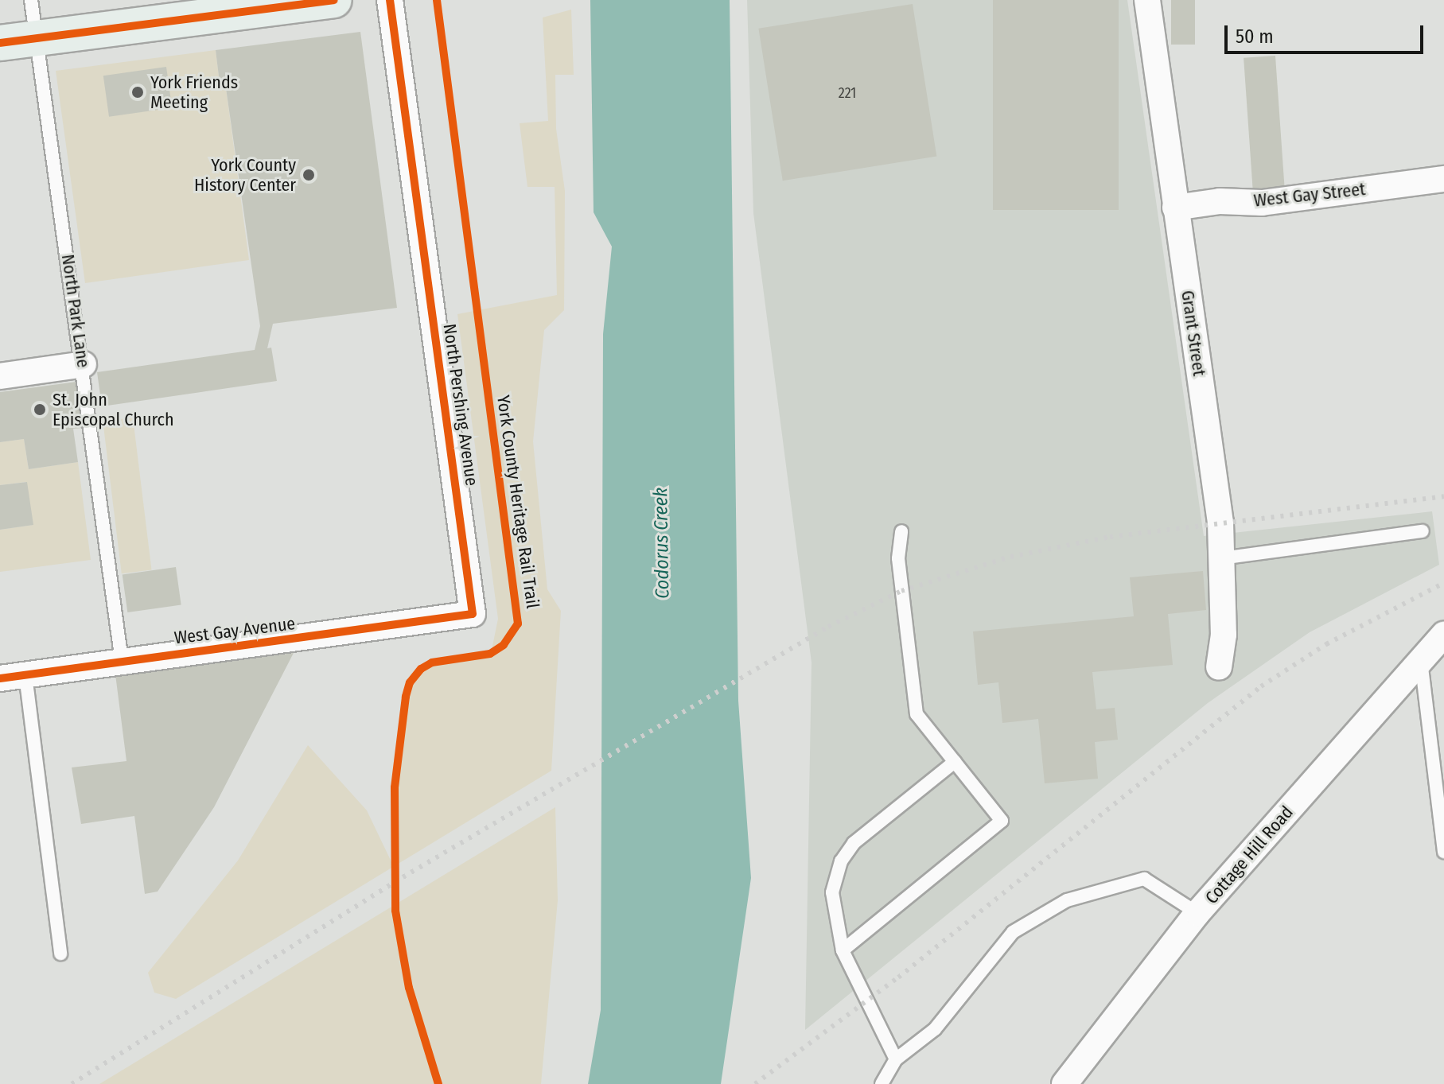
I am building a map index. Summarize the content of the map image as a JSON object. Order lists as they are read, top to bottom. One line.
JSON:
{"streets":{"street":["West Gay Street","Grant Street","North Pershing Avenue","West Gay Avenue","Cottage Hill Road"],"lane":["North Park Lane"],"cycle path":["York County Heritage Rail Trail"]},"crossings":[["West Gay Street","Grant Street"],["North Park Lane","West Gay Avenue"],["North Pershing Avenue","West Gay Avenue"]],"water":["Codorus Creek"],"places":["York Friends Meeting","York County History Center","St. John Episcopal Church"],"house_numbers":["221"],"scale_bar":"50 m"}
